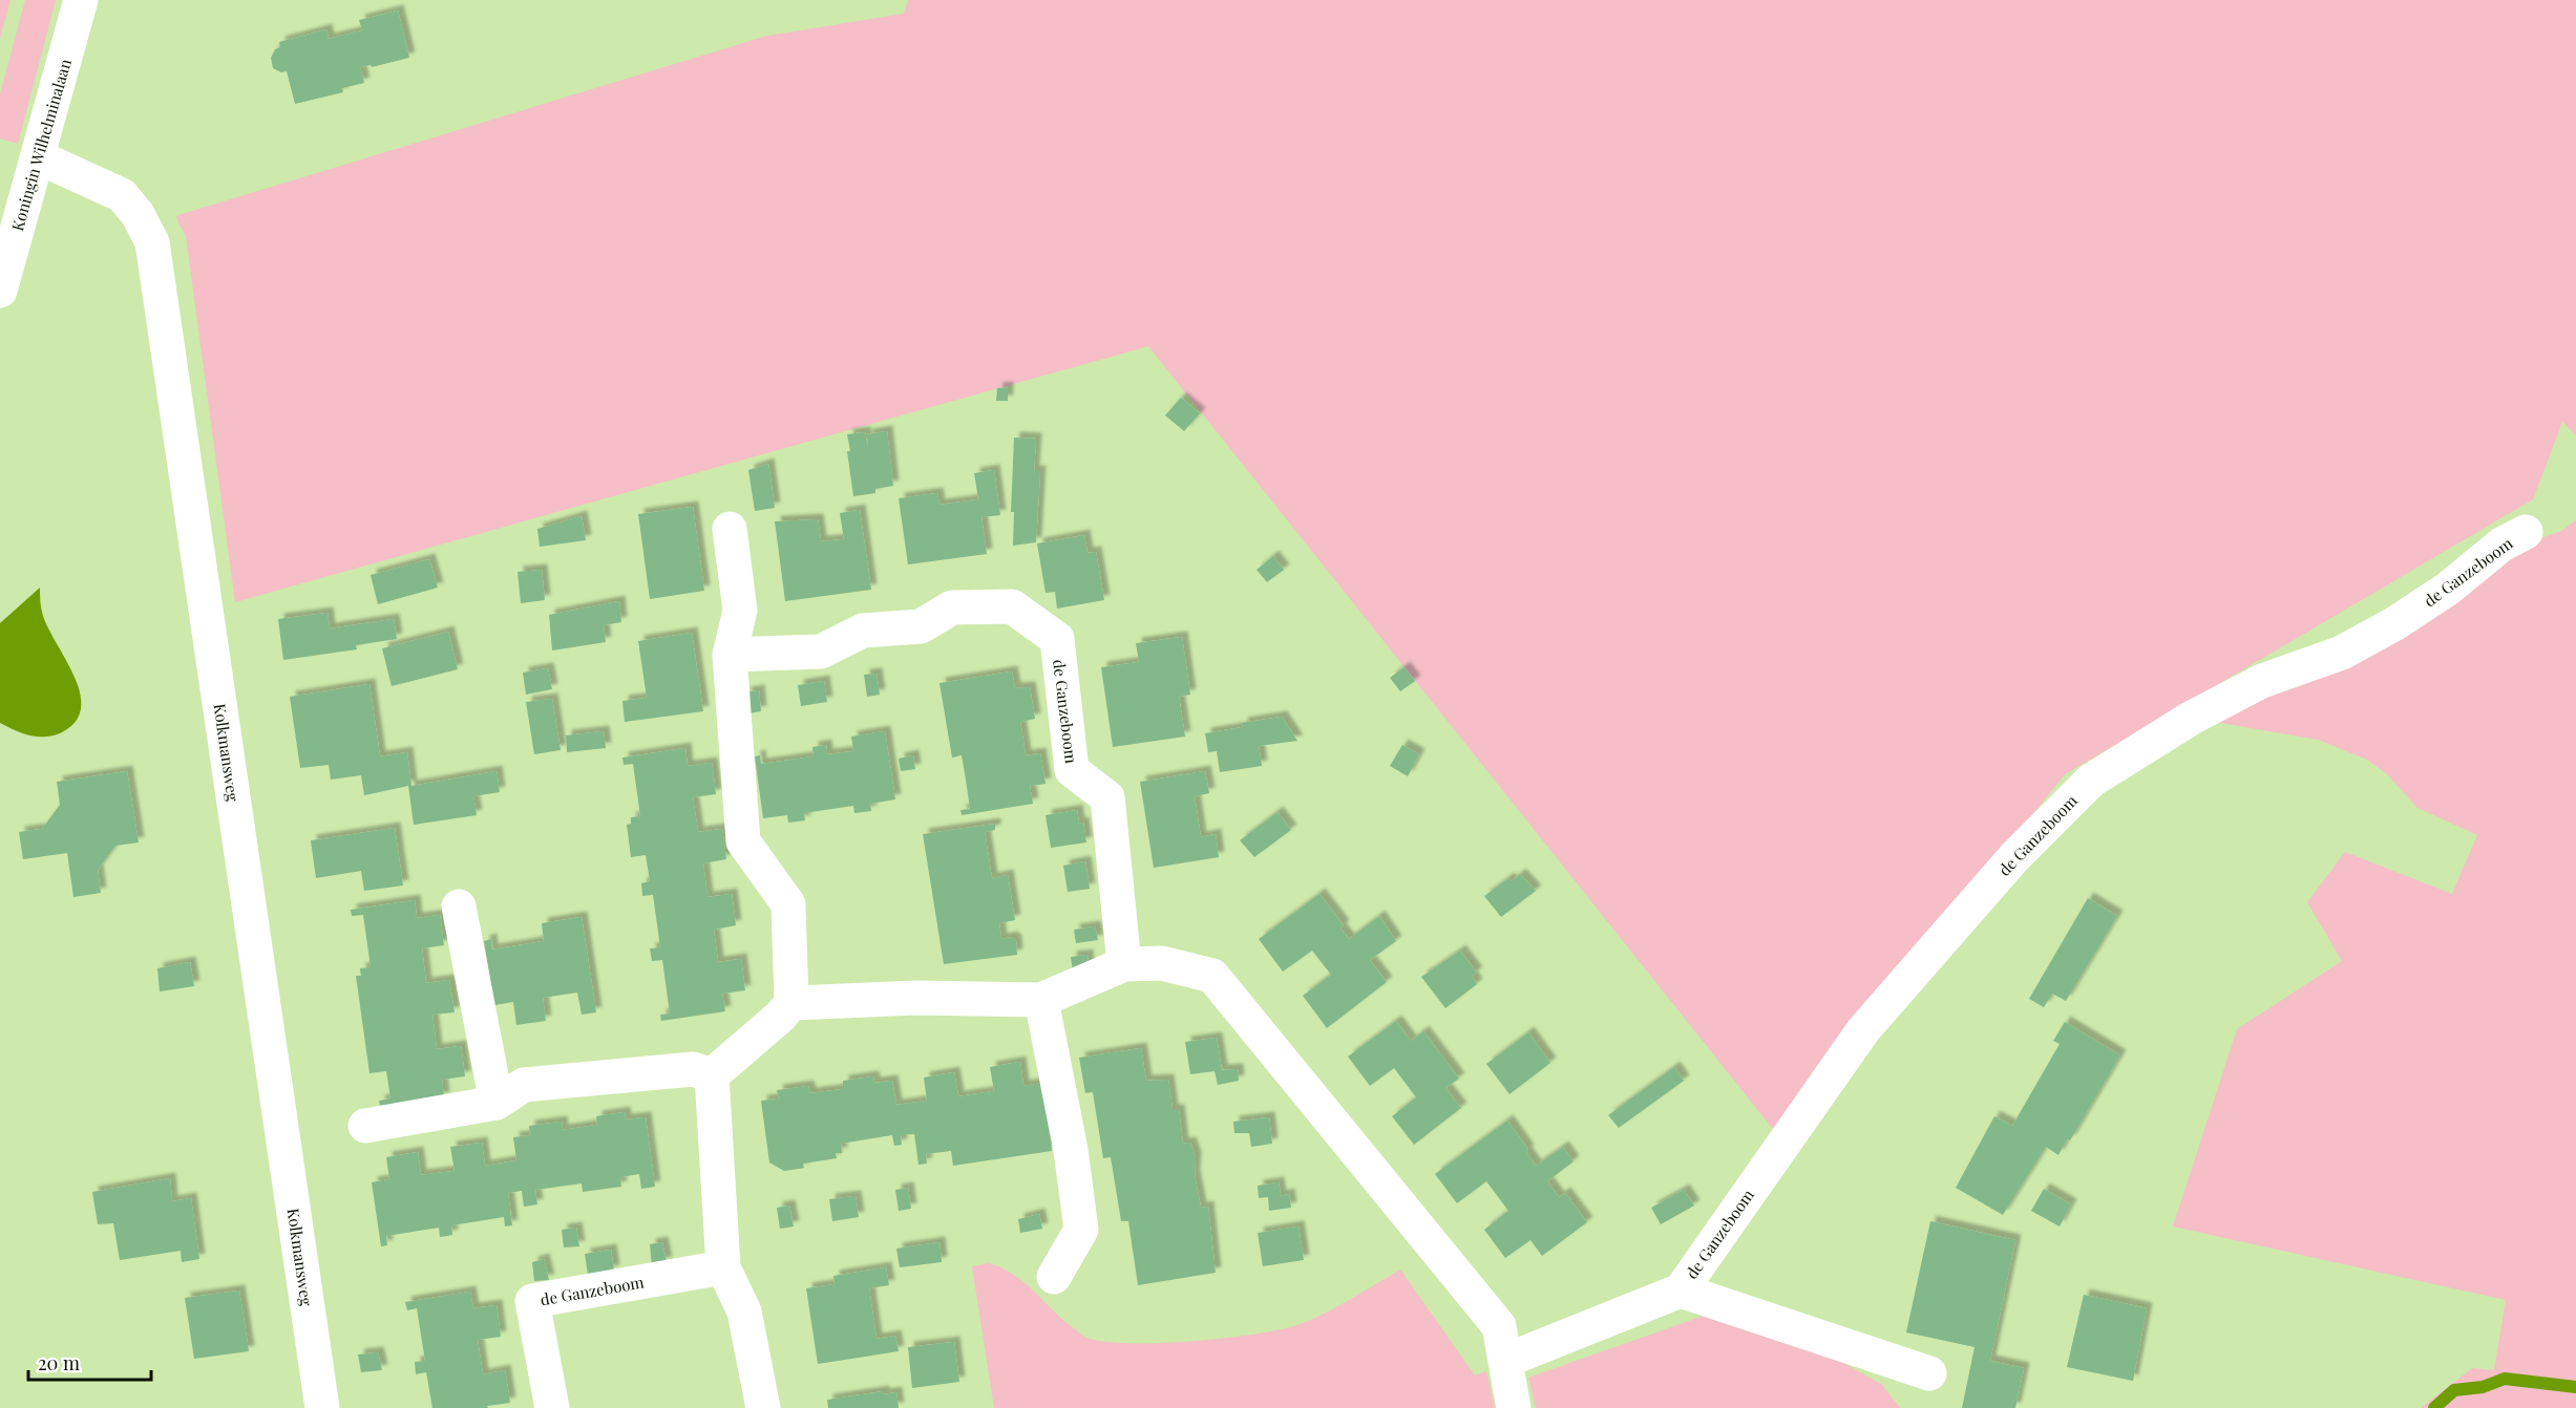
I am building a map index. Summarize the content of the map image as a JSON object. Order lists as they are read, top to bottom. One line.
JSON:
{"streets":{"street":["Koningin Wilhelminalaan","de Ganzeboom","Kolkmansweg"]},"crossings":[["Koningin Wilhelminalaan","Kolkmansweg"]],"scale_bar":"20 m"}
